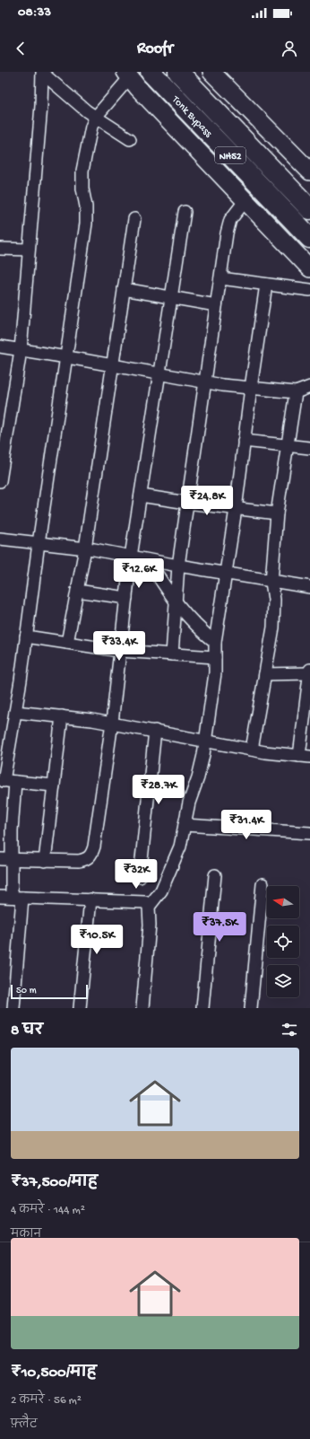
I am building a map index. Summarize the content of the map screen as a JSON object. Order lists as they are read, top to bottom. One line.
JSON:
{"streets":{"highway":["Tonk Bypass","NH52"]},"scale_bar":"50 m","north":"left","page":{"status":"08:33","header":"Roofr","price":["₹24.8K","₹12.6K","₹33.4K","₹28.7K","₹31.4K","₹32K","₹37.5K","₹10.5K"],"scale":"50 m","heading":"8 घर","list":[{"name":"₹37,500/माह","note":"4 कमरे · 144 m² · मकान"},{"name":"₹10,500/माह","note":"2 कमरे · 56 m² · फ़्लैट"}]}}
